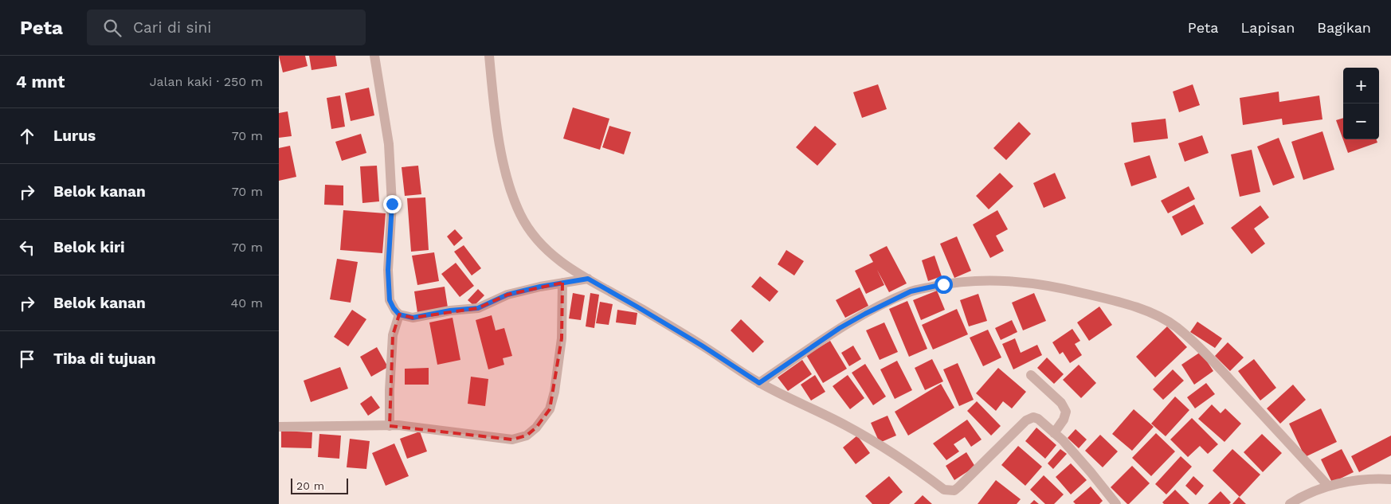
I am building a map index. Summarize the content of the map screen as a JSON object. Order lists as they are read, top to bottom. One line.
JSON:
{"scale_bar":"20 m","page":{"header":"Peta","search":"Cari di sini","nav":["Peta","Lapisan","Bagikan"],"heading":["4 mnt","Jalan kaki · 250 m"],"map_buttons":["+","−"],"list":[["Lurus","70 m"],["Belok kanan","70 m"],["Belok kiri","70 m"],["Belok kanan","40 m"],"Tiba di tujuan"],"scale":"20 m"}}
